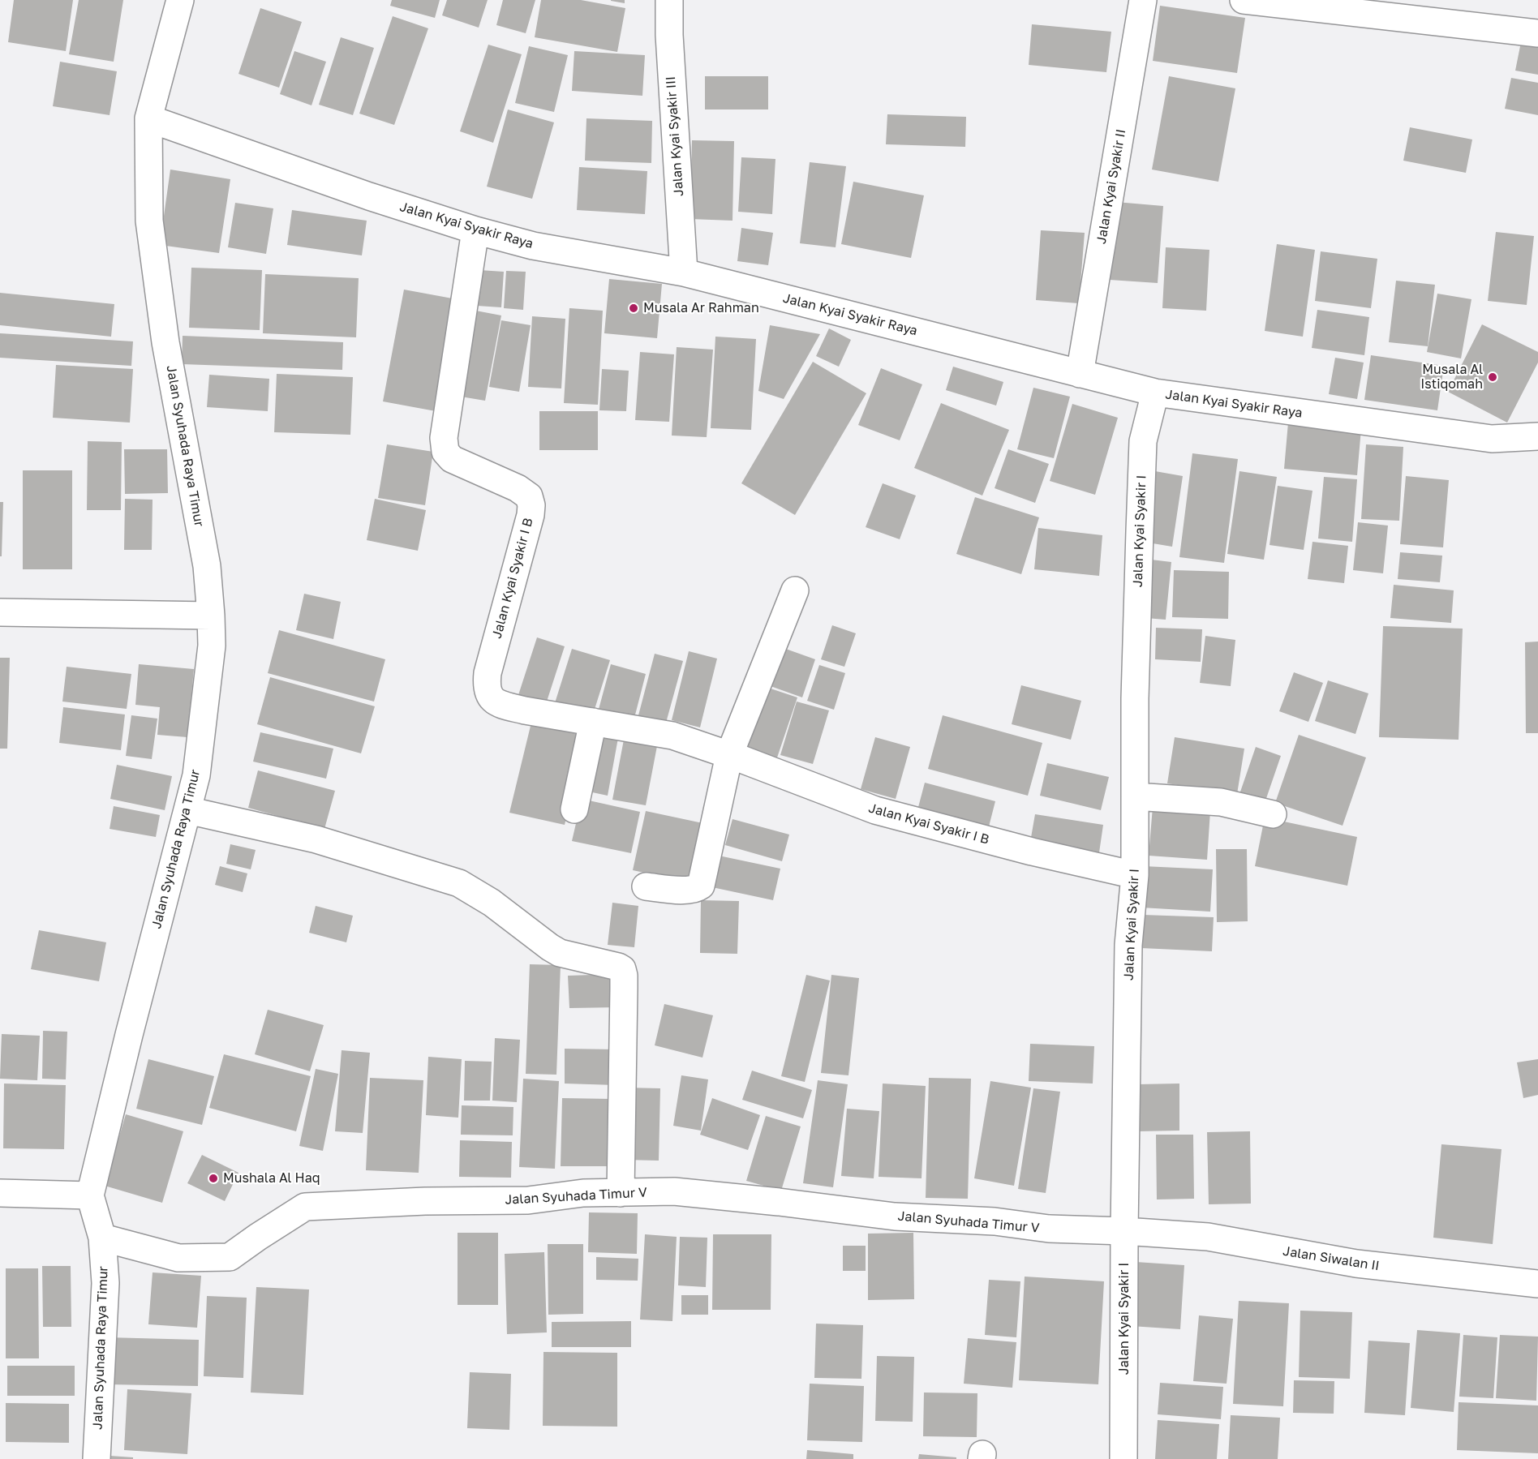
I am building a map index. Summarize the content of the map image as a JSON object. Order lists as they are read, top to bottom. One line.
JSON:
{"streets":{"street":["Jalan Kyai Syakir III","Jalan Kyai Syakir II","Jalan Kyai Syakir Raya","Jalan Syuhada Raya Timur","Jalan Kyai Syakir I","Jalan Kyai Syakir I B","Jalan Syuhada Timur V","Jalan Siwalan II"]},"crossings":[["Jalan Kyai Syakir III","Jalan Kyai Syakir Raya"],["Jalan Kyai Syakir II","Jalan Kyai Syakir Raya"],["Jalan Kyai Syakir Raya","Jalan Syuhada Raya Timur"],["Jalan Kyai Syakir Raya","Jalan Kyai Syakir I"],["Jalan Kyai Syakir Raya","Jalan Kyai Syakir I B"],["Jalan Syuhada Raya Timur","Jalan Syuhada Timur V"],["Jalan Kyai Syakir I","Jalan Kyai Syakir I B"],["Jalan Kyai Syakir I","Jalan Syuhada Timur V"],["Jalan Kyai Syakir I","Jalan Siwalan II"],["Jalan Syuhada Timur V","Jalan Siwalan II"]],"places":["Musala Ar Rahman","Musala Al Istiqomah","Mushala Al Haq"]}
